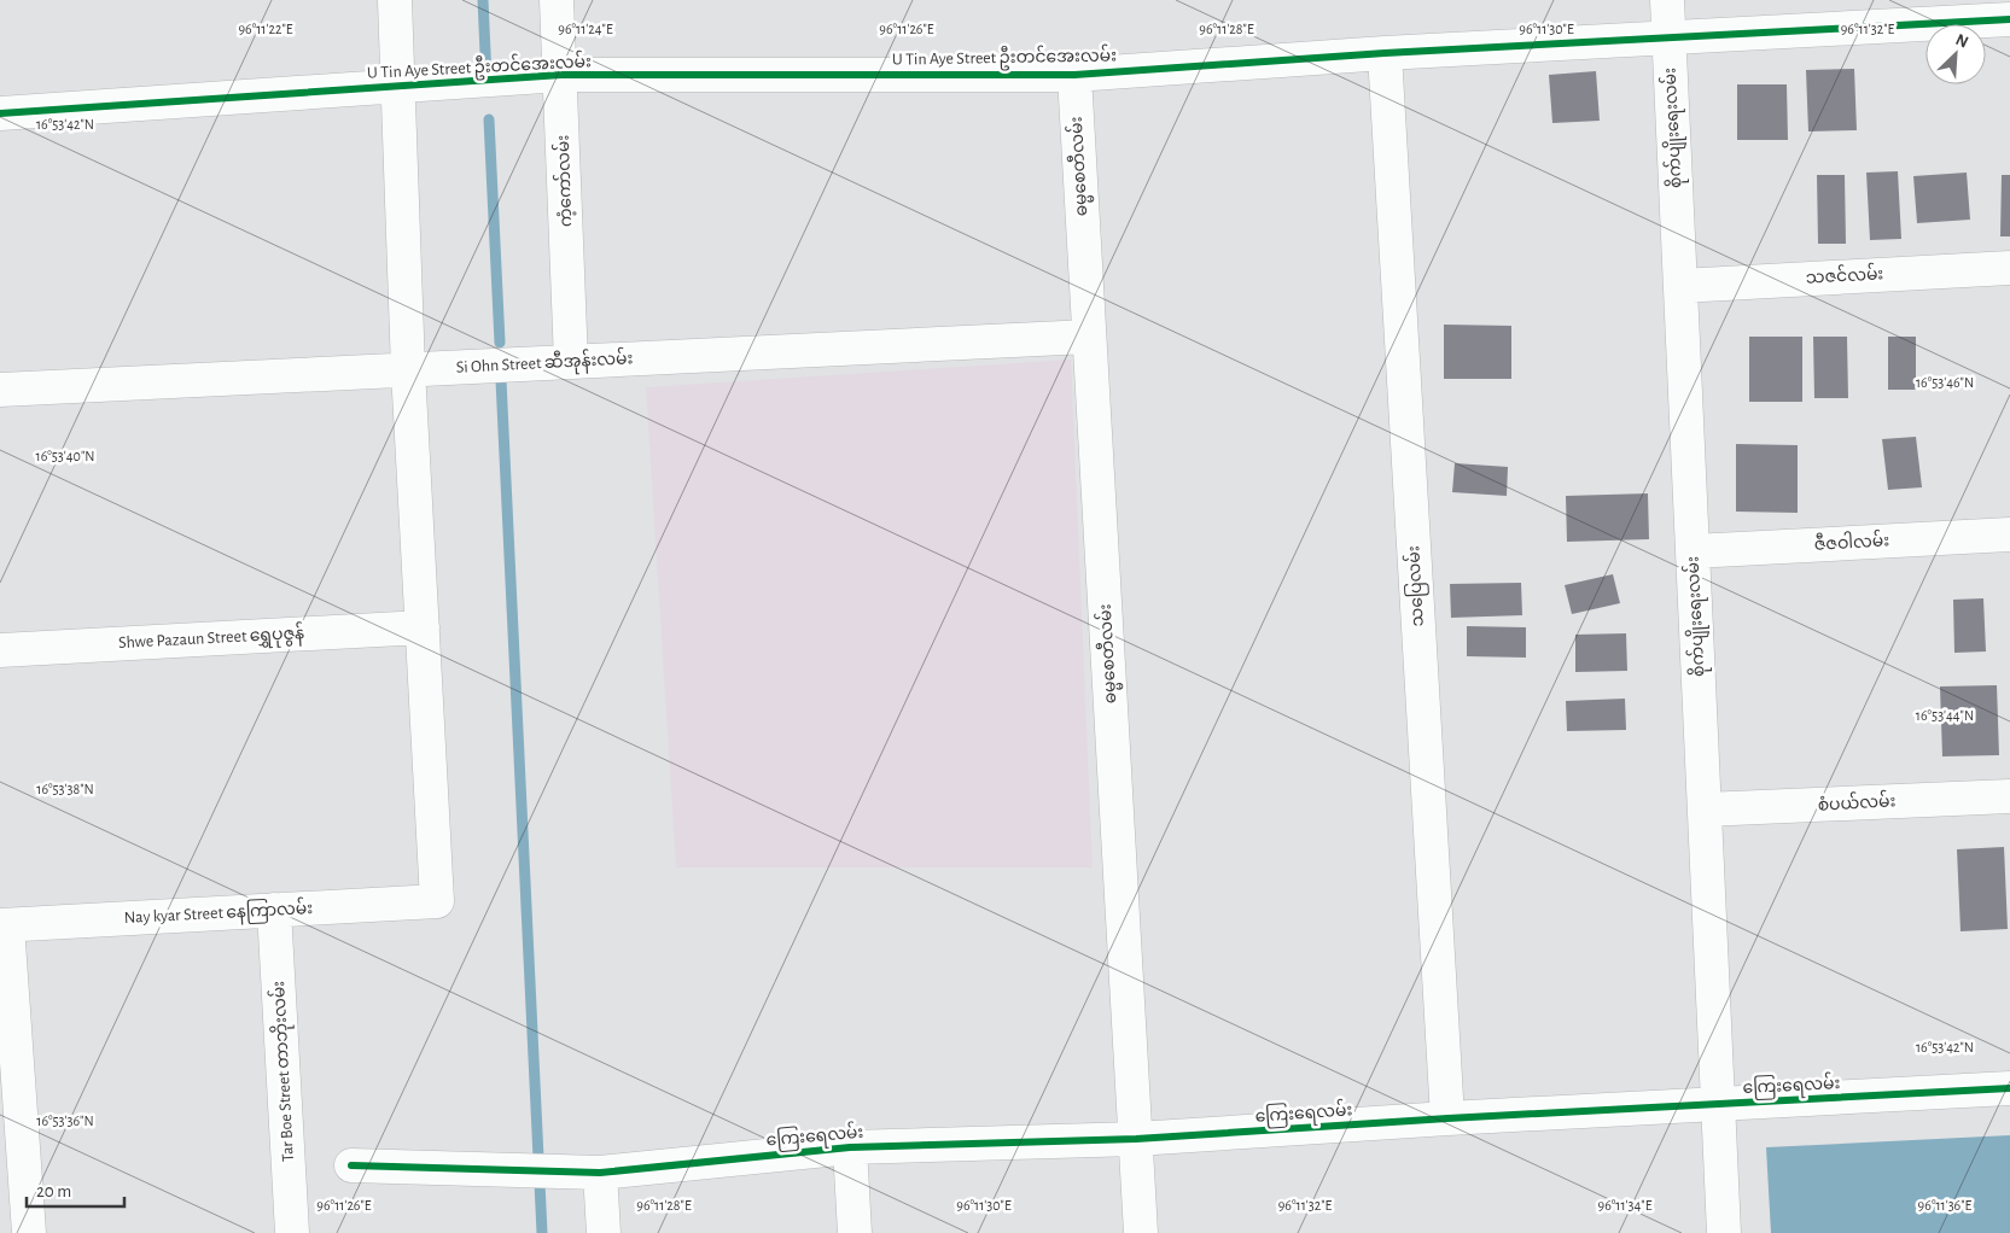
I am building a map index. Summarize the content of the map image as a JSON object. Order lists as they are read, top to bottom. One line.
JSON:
{"streets":{"street":["U Tin Aye Street ဦးတင်အေးလမ်း","စိုက်ပျိုးရေးလမ်း","ဓမ္မစေတီလမ်း","ကံ့ကော်လမ်း","သဇင်လမ်း","Si Ohn Street ဆီအုန်းလမ်း","ဇီဇဝါလမ်း","သပြေလမ်း","Shwe Pazaun Street ရွှေပုဇွန်","စံပယ်လမ်း","Nay kyar Street နေကြာလမ်း","Tar Boe Street တာဘိုးလမ်း","ကြေးရေလမ်း"]},"crossings":[["U Tin Aye Street ဦးတင်အေးလမ်း","စိုက်ပျိုးရေးလမ်း"],["U Tin Aye Street ဦးတင်အေးလမ်း","ဓမ္မစေတီလမ်း"],["U Tin Aye Street ဦးတင်အေးလမ်း","ကံ့ကော်လမ်း"],["U Tin Aye Street ဦးတင်အေးလမ်း","သပြေလမ်း"],["စိုက်ပျိုးရေးလမ်း","သဇင်လမ်း"],["စိုက်ပျိုးရေးလမ်း","ဇီဇဝါလမ်း"],["စိုက်ပျိုးရေးလမ်း","စံပယ်လမ်း"],["စိုက်ပျိုးရေးလမ်း","ကြေးရေလမ်း"],["ဓမ္မစေတီလမ်း","Si Ohn Street ဆီအုန်းလမ်း"],["ဓမ္မစေတီလမ်း","ကြေးရေလမ်း"],["ကံ့ကော်လမ်း","Si Ohn Street ဆီအုန်းလမ်း"],["သပြေလမ်း","ကြေးရေလမ်း"],["Shwe Pazaun Street ရွှေပုဇွန်","Nay kyar Street နေကြာလမ်း"],["Nay kyar Street နေကြာလမ်း","Tar Boe Street တာဘိုးလမ်း"]],"scale_bar":"20 m","north":"top right","coordinates":["96°11'22\"E","96°11'24\"E","96°11'26\"E","96°11'28\"E","96°11'30\"E","96°11'32\"E","16°53'42\"N","16°53'46\"N","16°53'40\"N","16°53'44\"N","16°53'38\"N","16°53'36\"N","96°11'34\"E","96°11'36\"E"]}
